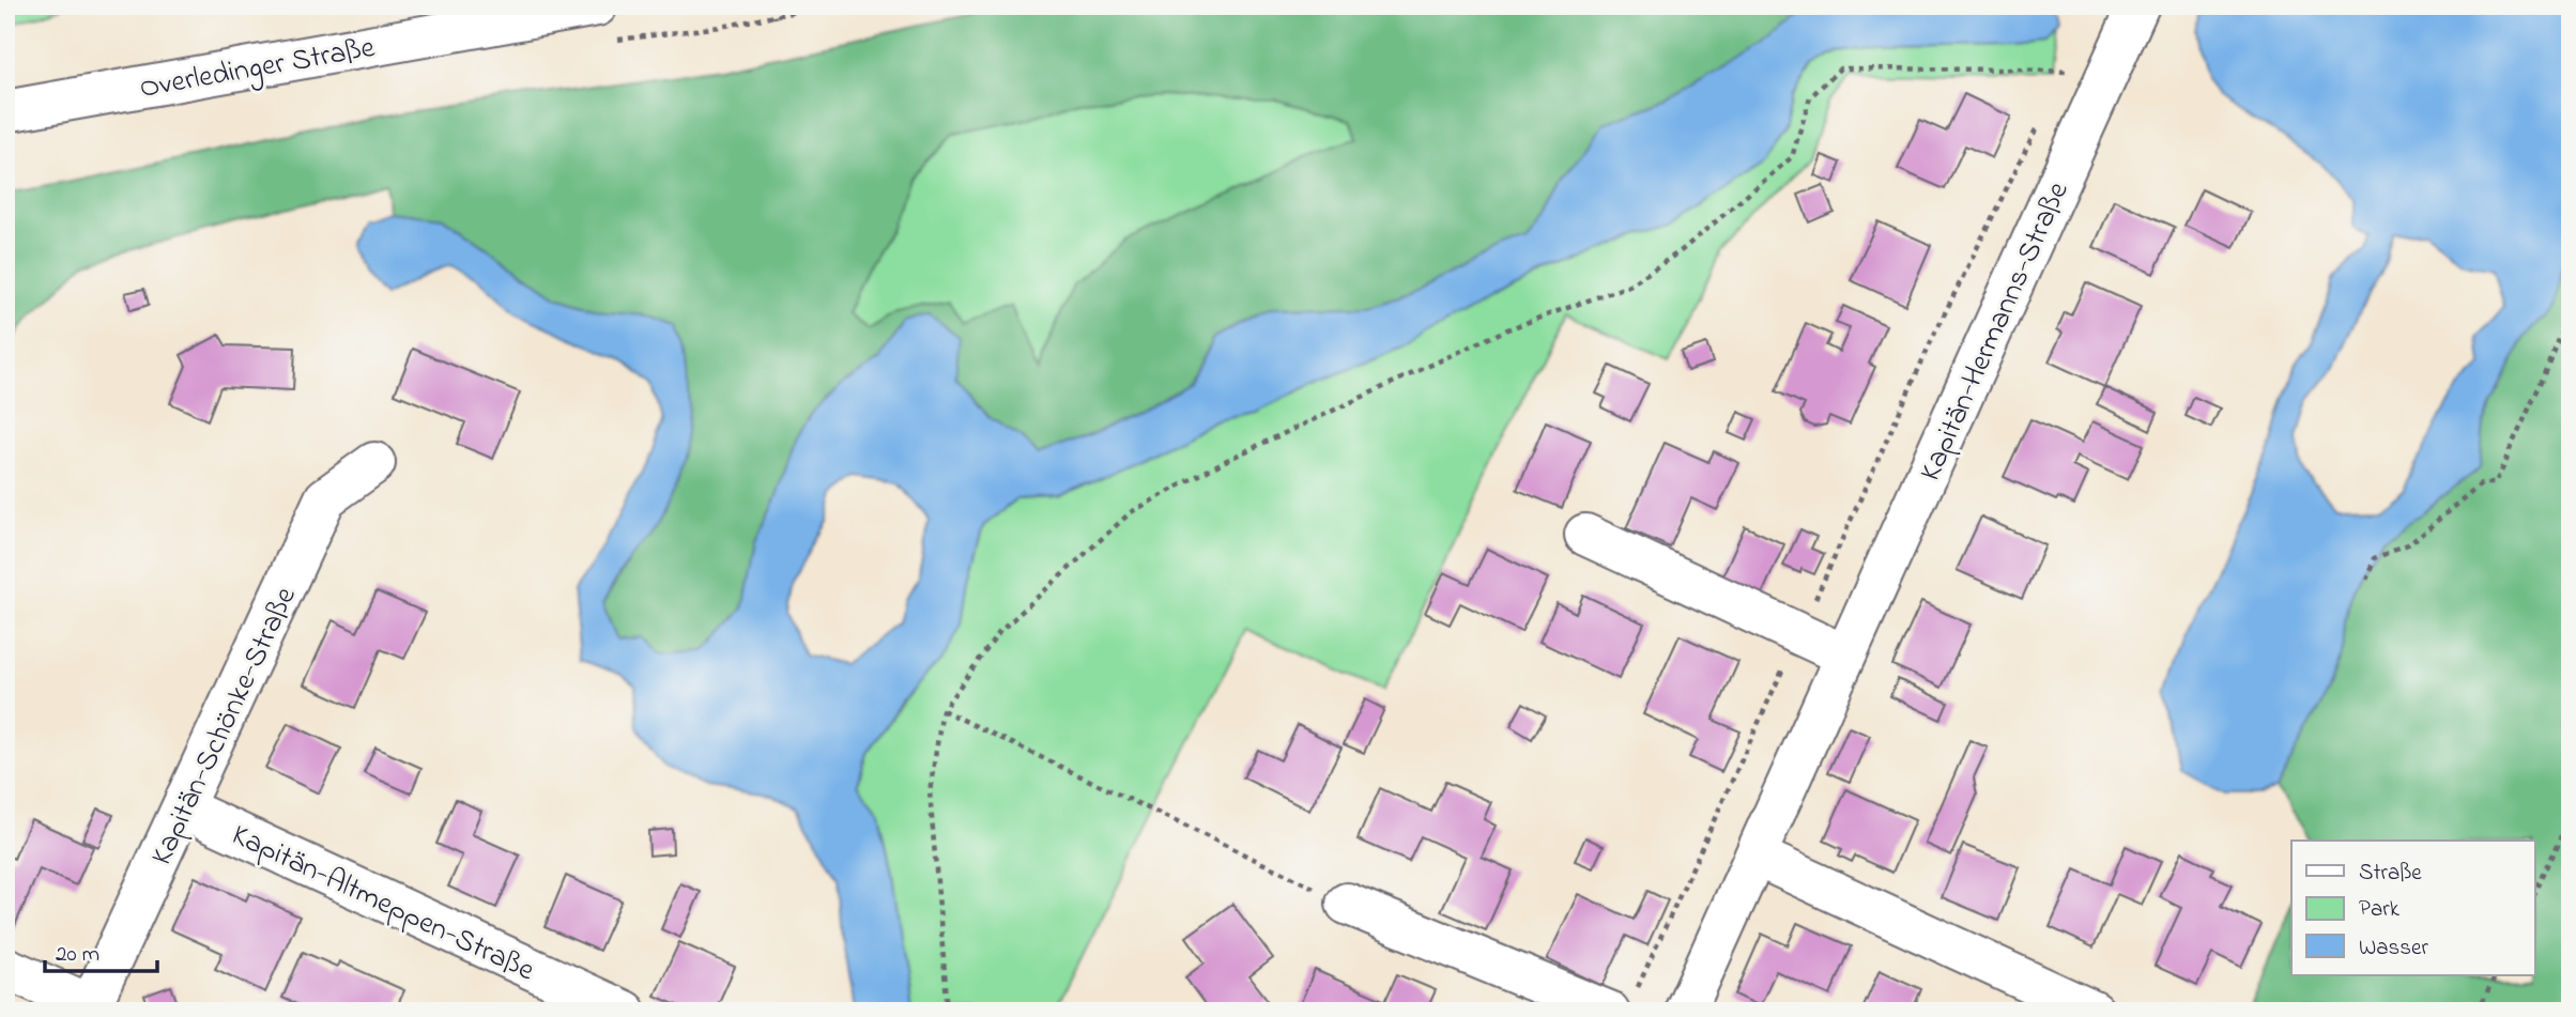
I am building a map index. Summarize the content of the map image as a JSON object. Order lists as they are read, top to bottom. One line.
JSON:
{"streets":{"street":["Overledinger Straße","Kapitän-Hermanns-Straße","Kapitän-Schönke-Straße","Kapitän-Altmeppen-Straße"]},"crossings":[["Kapitän-Schönke-Straße","Kapitän-Altmeppen-Straße"]],"legend":["Straße","Park","Wasser"],"scale_bar":"20 m"}
